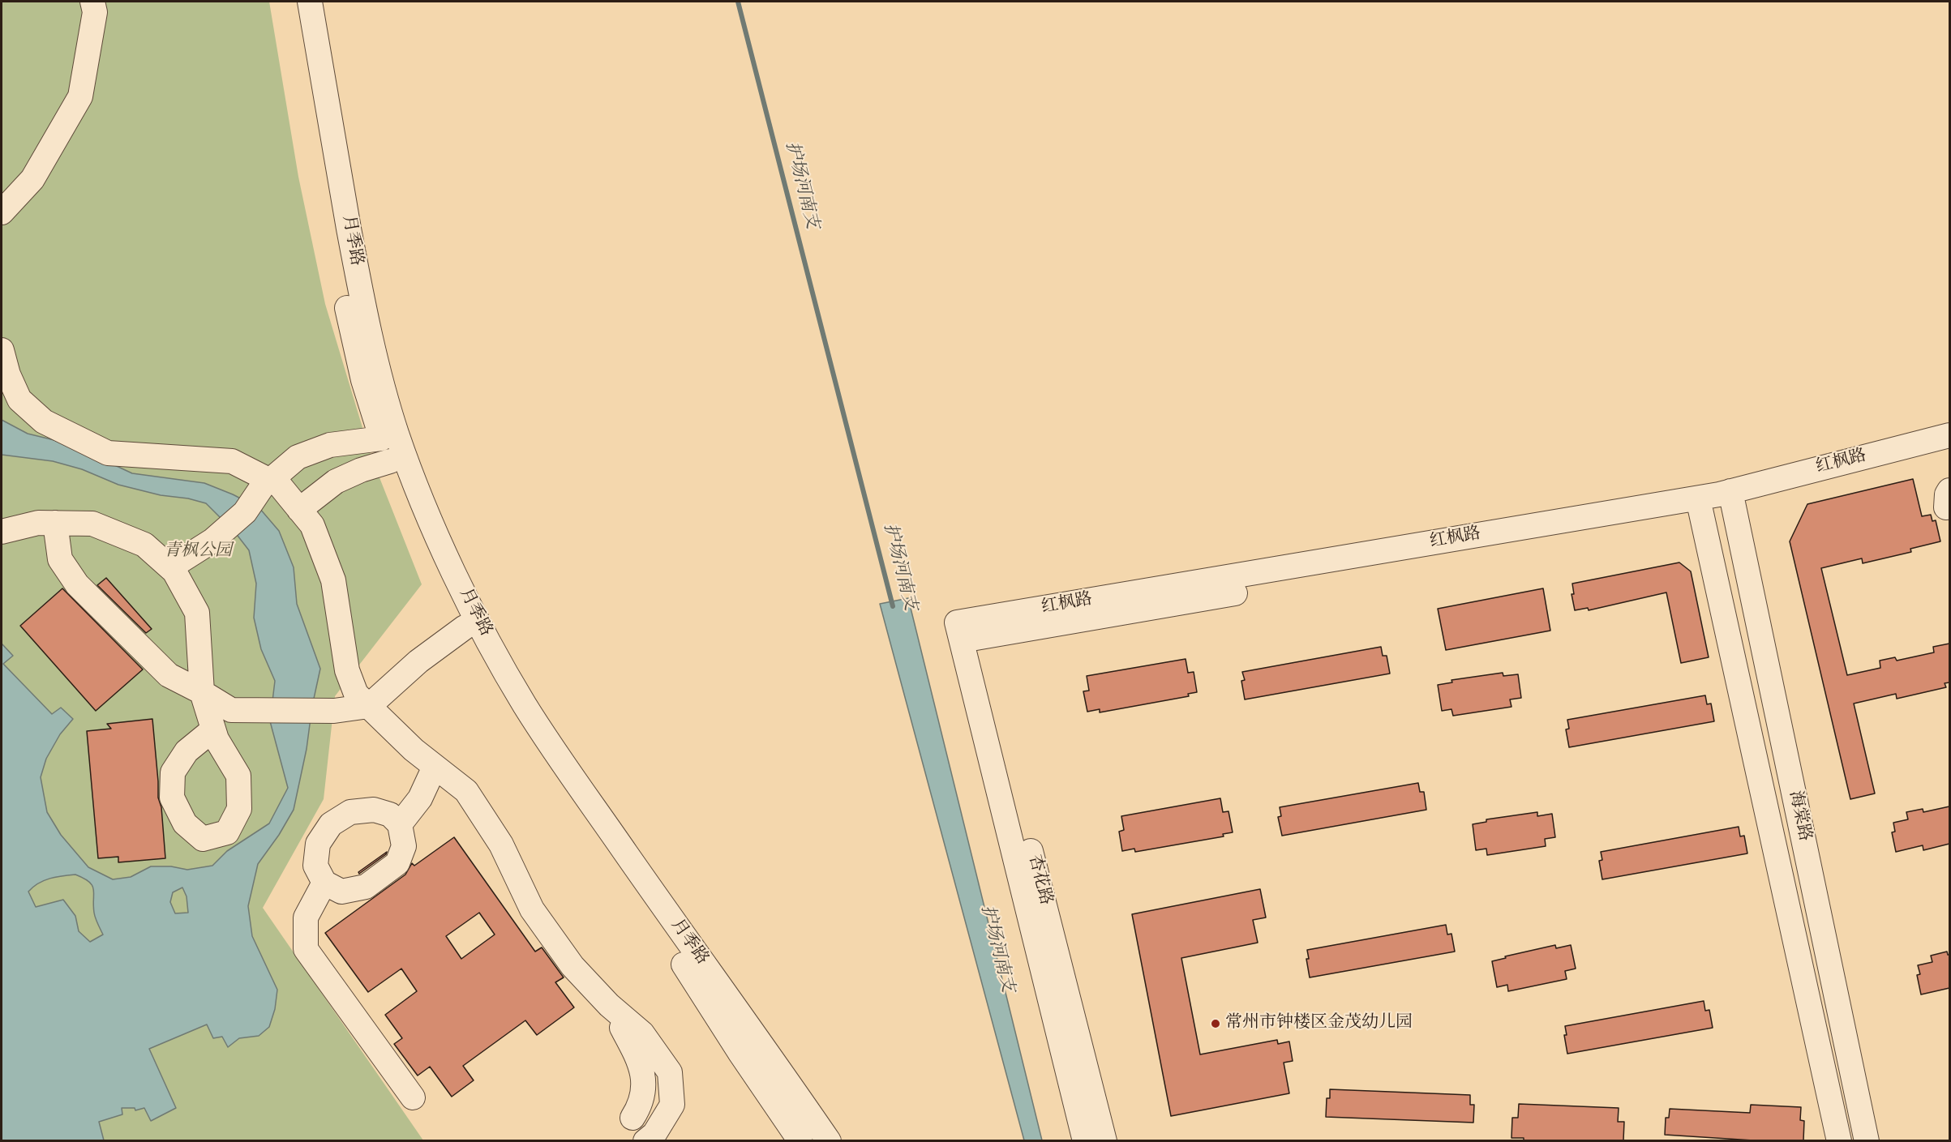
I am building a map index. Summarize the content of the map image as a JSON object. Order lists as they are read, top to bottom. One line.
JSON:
{"streets":{"street":["月季路","红枫路","海棠路","杏花路"]},"crossings":[["红枫路","海棠路"],["红枫路","杏花路"]],"water":["护场河南支"],"parks":["青枫公园"],"places":["常州市钟楼区金茂幼儿园"]}
